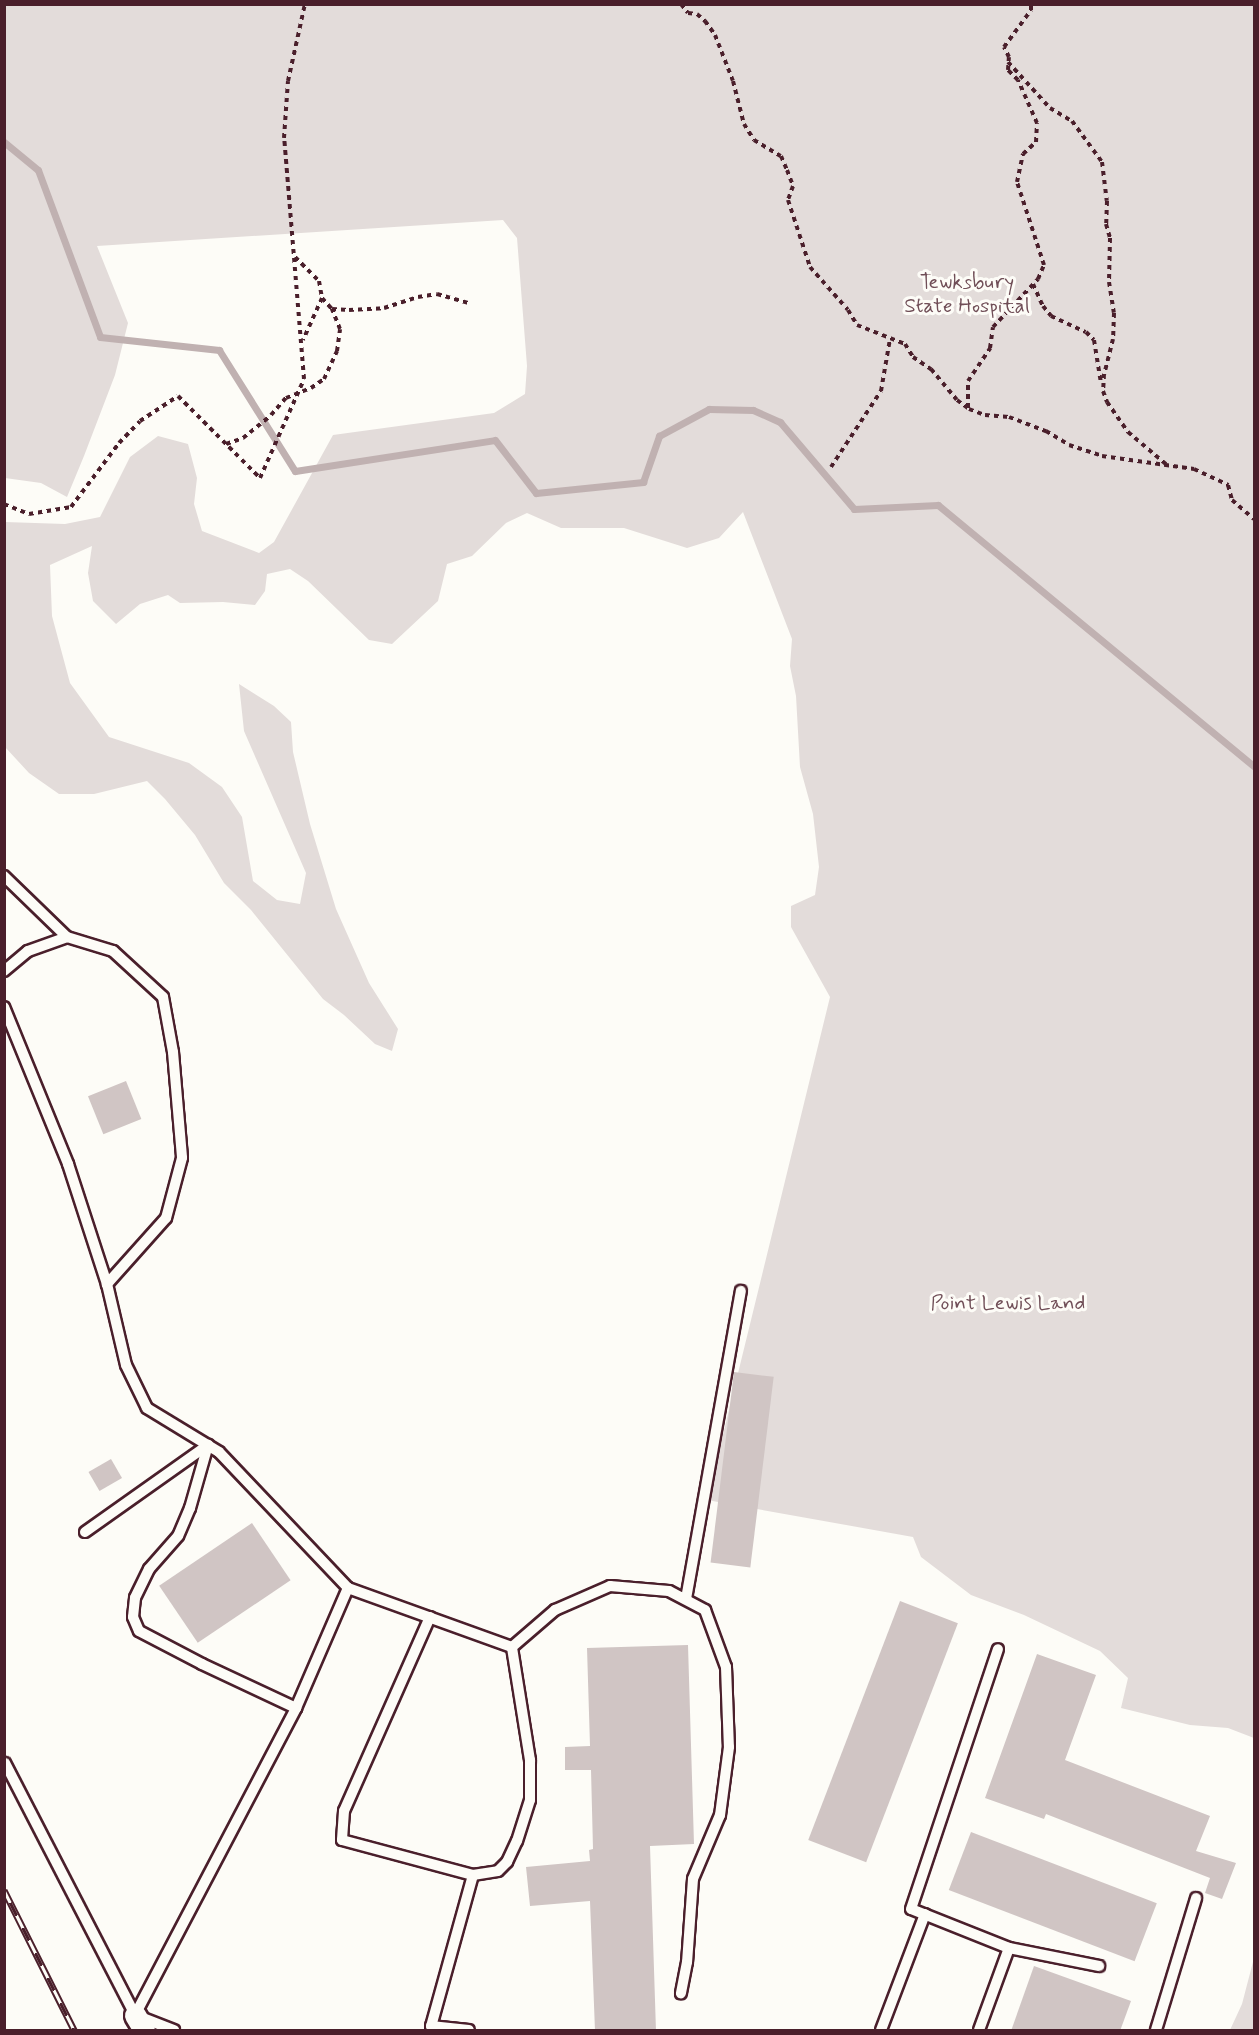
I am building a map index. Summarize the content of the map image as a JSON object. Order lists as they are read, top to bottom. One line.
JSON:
{"parks":["Tewksbury State Hospital","Point Lewis Land"]}
